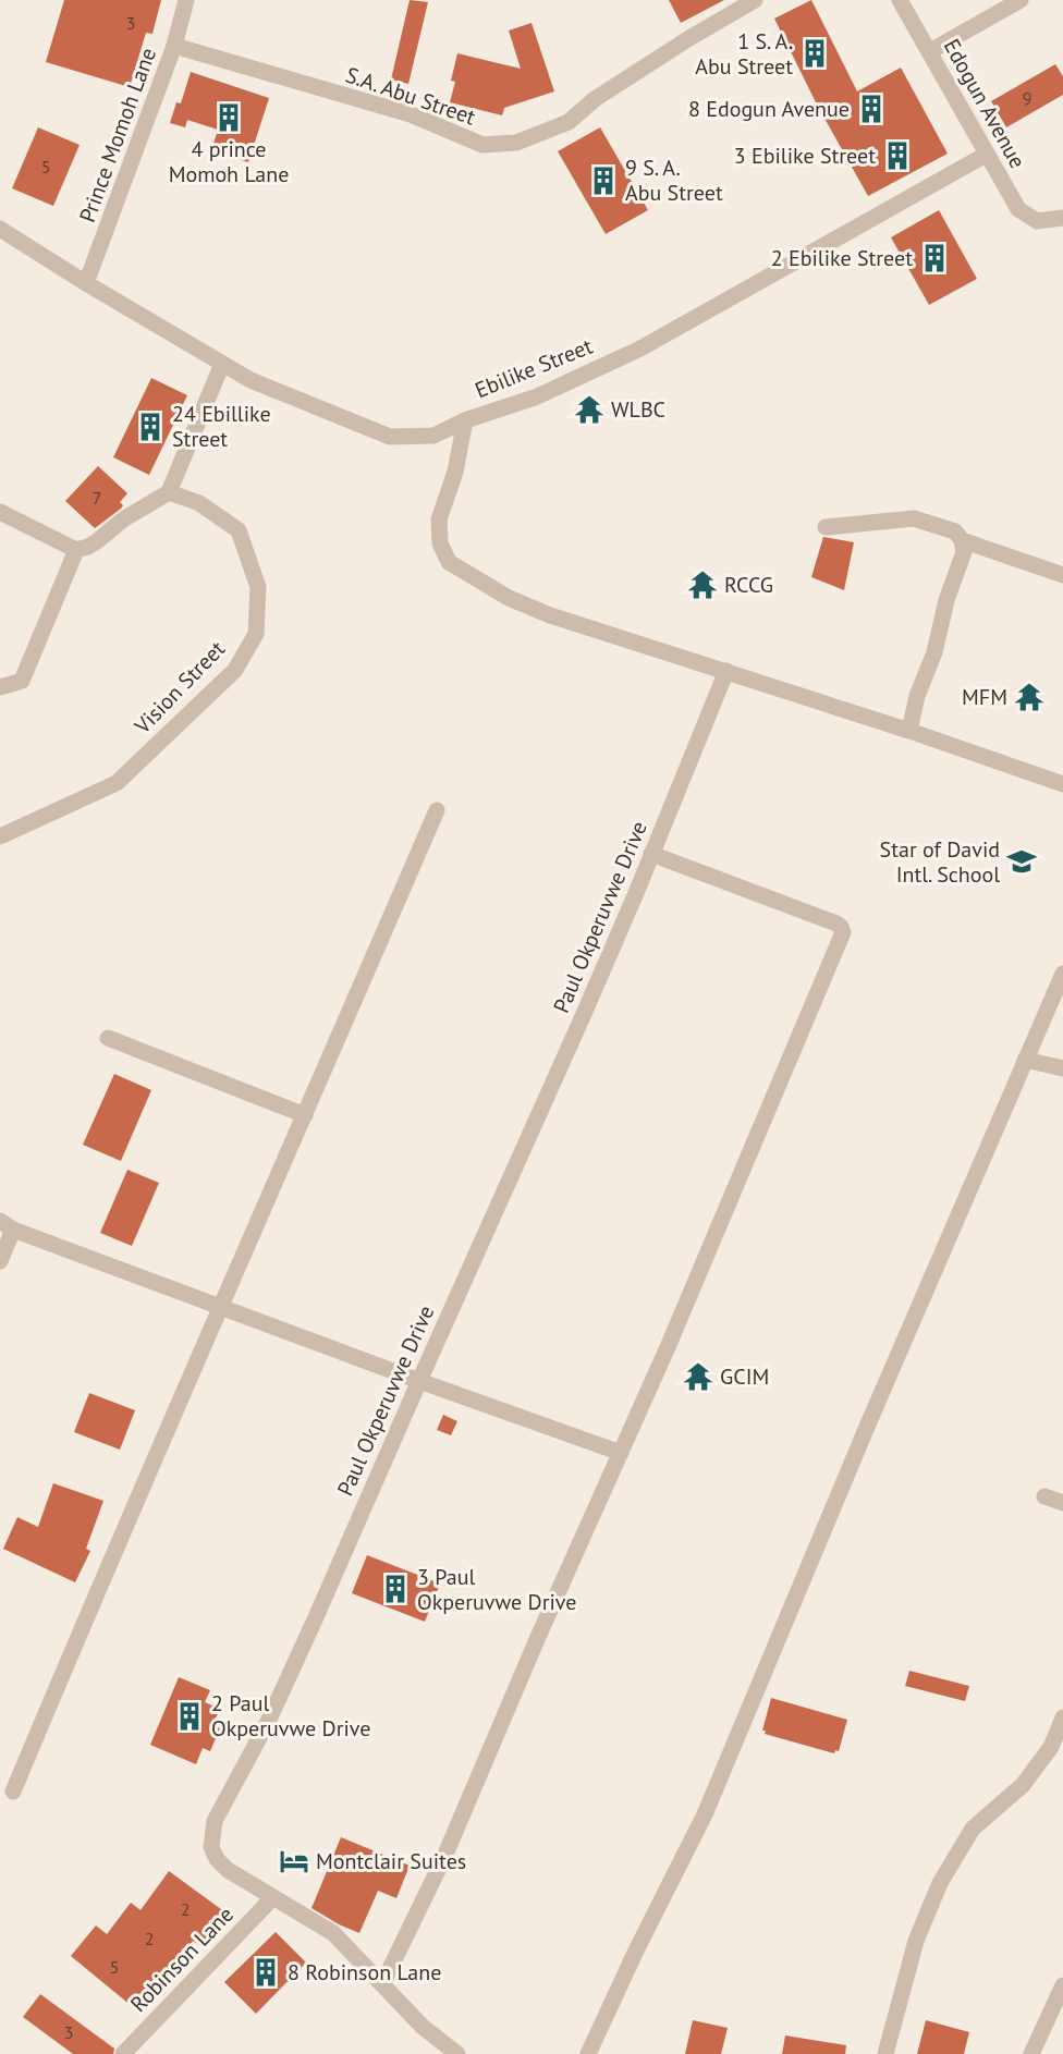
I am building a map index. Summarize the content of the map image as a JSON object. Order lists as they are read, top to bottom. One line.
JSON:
{"streets":{"street":["S.A. Abu Street","Edogun Avenue","Prince Momoh Lane","Ebilike Street","Vision Street","Paul Okperuvwe Drive","Robinson Lane"]},"crossings":[["S.A. Abu Street","Prince Momoh Lane"],["Edogun Avenue","Ebilike Street"],["Prince Momoh Lane","Ebilike Street"],["Paul Okperuvwe Drive","Robinson Lane"]],"places":{"building":["1 S. A. Abu Street","8 Edogun Avenue","4 prince Momoh Lane","3 Ebilike Street","9 S. A. Abu Street","2 Ebilike Street","24 Ebillike Street","3 Paul Okperuvwe Drive","2 Paul Okperuvwe Drive","8 Robinson Lane"],"temple":["WLBC","RCCG","MFM","GCIM"],"school or university":["Star of David Intl. School"],"hotel":["Montclair Suites"]},"house_numbers":["3","9","5","7","2","2","5","3"]}
